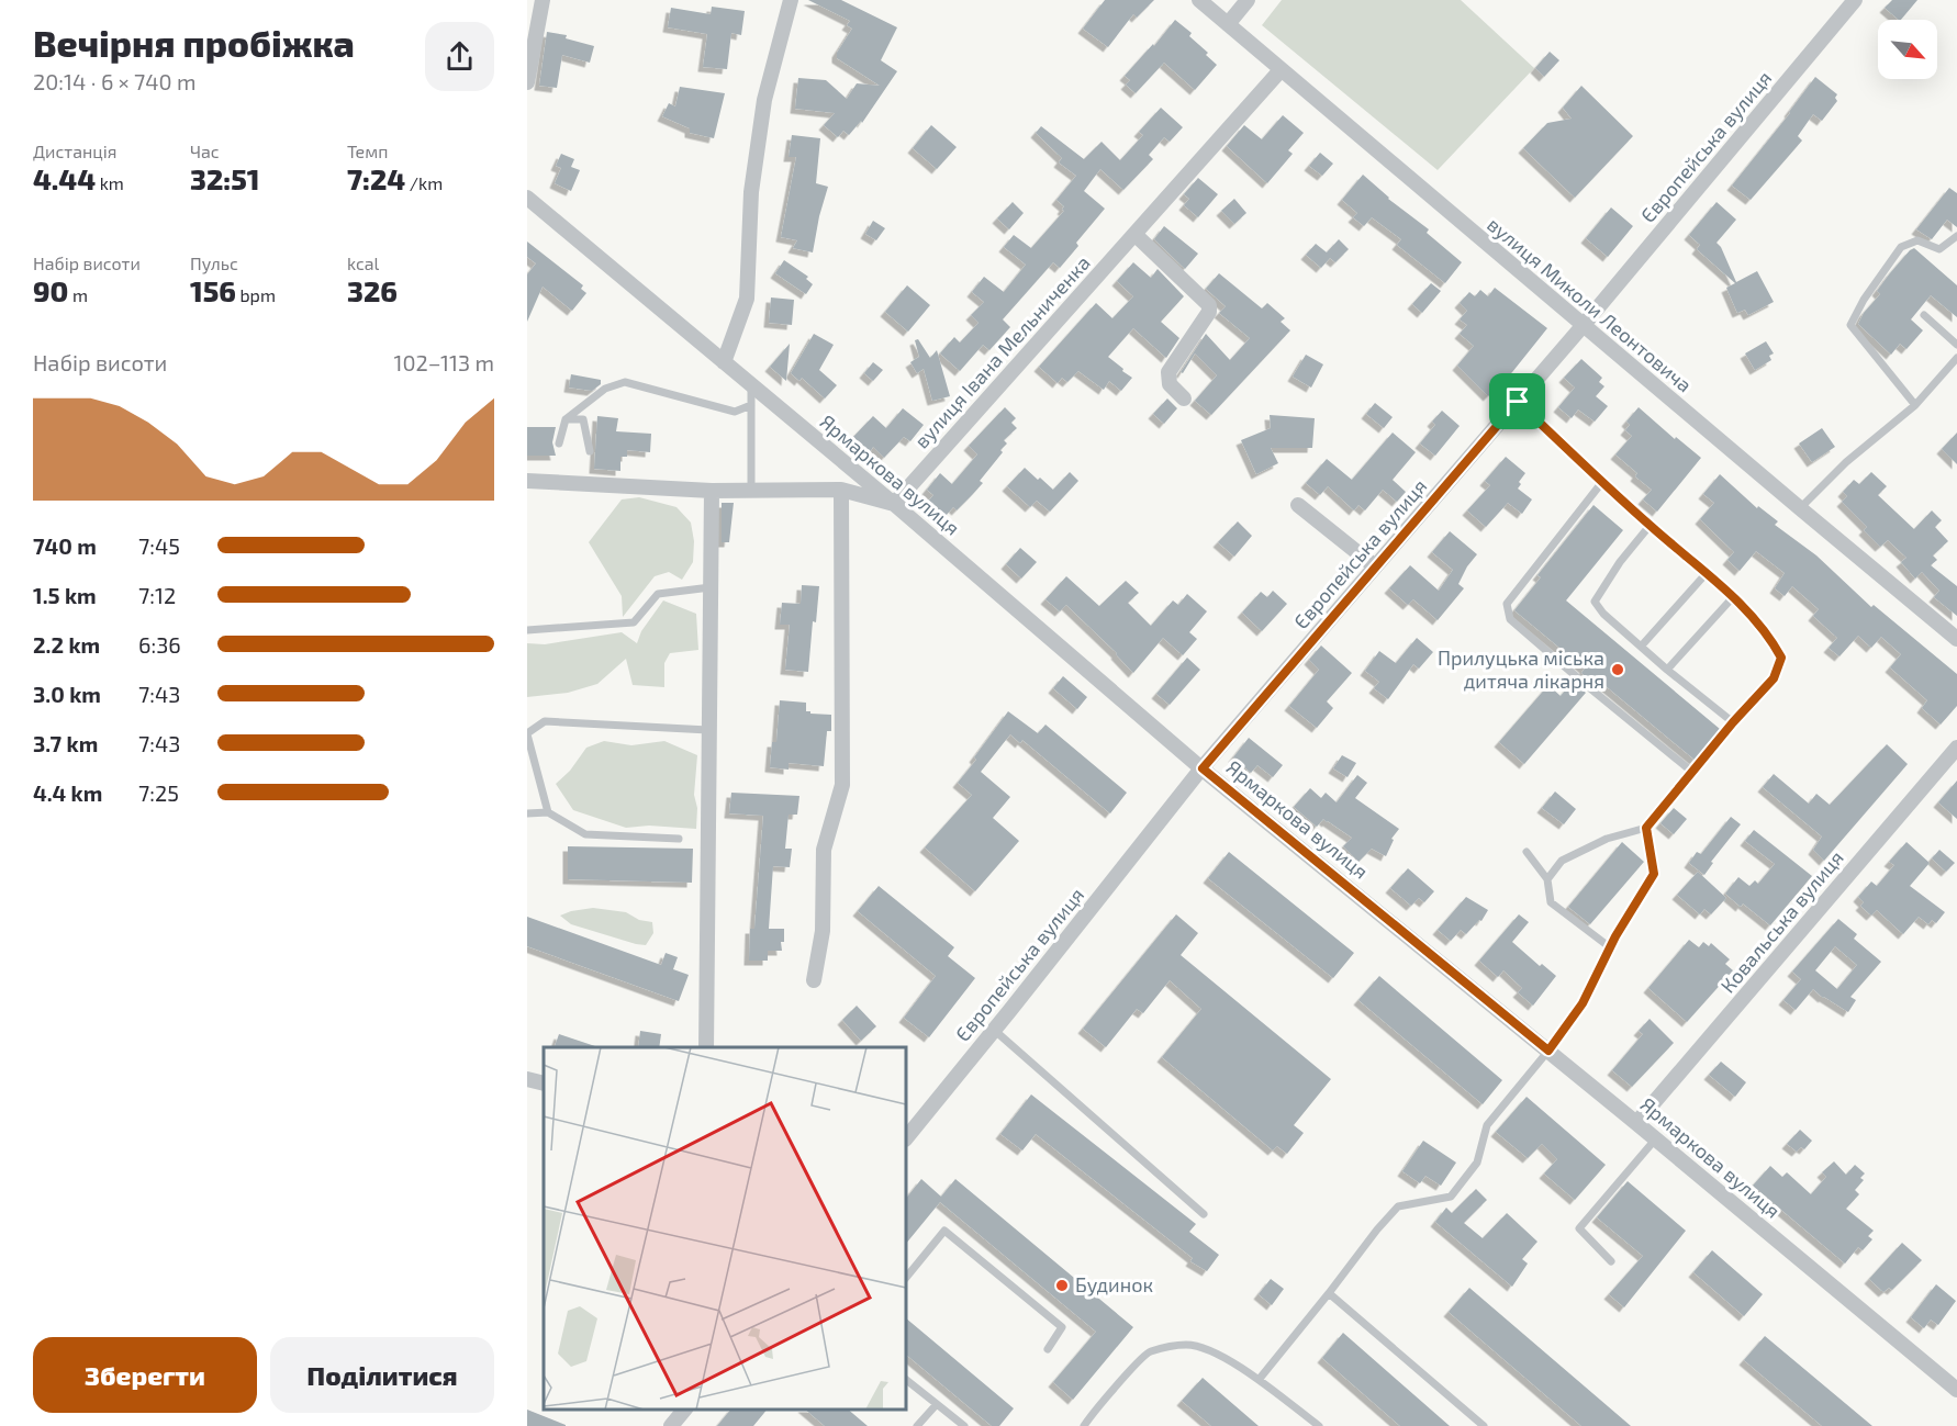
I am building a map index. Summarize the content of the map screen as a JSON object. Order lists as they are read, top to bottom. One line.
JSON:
{"streets":{"street":["Європейська вулиця","вулиця Миколи Леонтовича","вулиця Івана Мельниченка","Ярмаркова вулиця","Ковальська вулиця"]},"crossings":[["Європейська вулиця","вулиця Миколи Леонтовича"],["Європейська вулиця","Ярмаркова вулиця"],["вулиця Миколи Леонтовича","вулиця Івана Мельниченка"],["вулиця Івана Мельниченка","Ярмаркова вулиця"],["Ярмаркова вулиця","Ковальська вулиця"]],"places":["Прилуцька міська дитяча лікарня","Будинок"],"north":"bottom right","page":{"heading":["Вечірня пробіжка","20:14 · 6 × 740 m"],"stats":[["Дистанція","4.44 km"],["Час","32:51"],["Темп","7:24 /km"],["Набір висоти","90 m"],["Пульс","156 bpm"],["kcal","326"]],"chart":["Набір висоти","102–113 m"],"list":[{"name":"740 m","note":"7:45"},{"name":"1.5 km","note":"7:12"},{"name":"2.2 km","note":"6:36"},{"name":"3.0 km","note":"7:43"},{"name":"3.7 km","note":"7:43"},{"name":"4.4 km","note":"7:25"}],"buttons":["Зберегти","Поділитися"]}}
